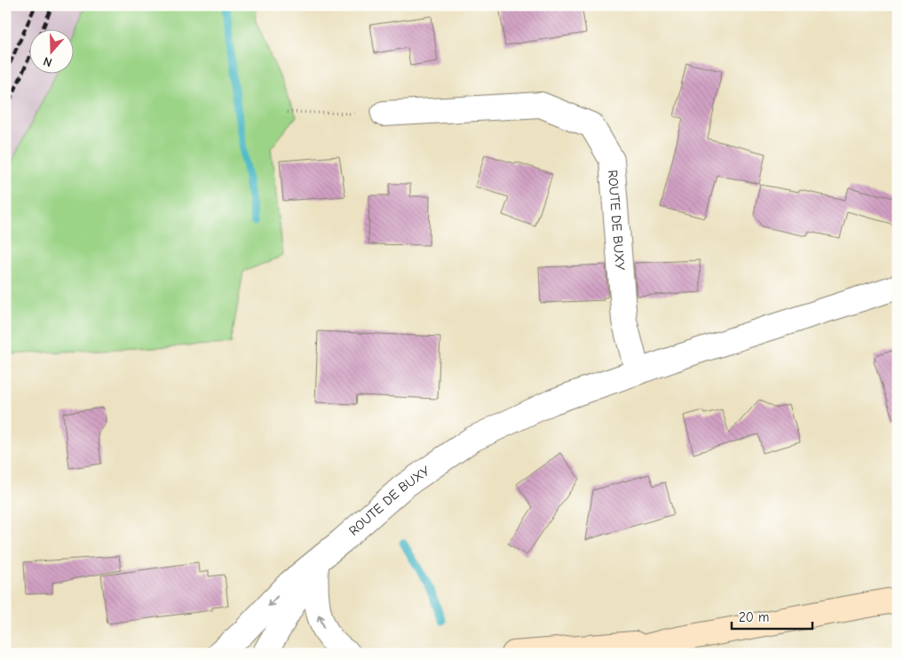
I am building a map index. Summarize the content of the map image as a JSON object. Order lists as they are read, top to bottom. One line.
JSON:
{"streets":{"street":["ROUTE DE BUXY"]},"scale_bar":"20 m","north":"bottom"}
